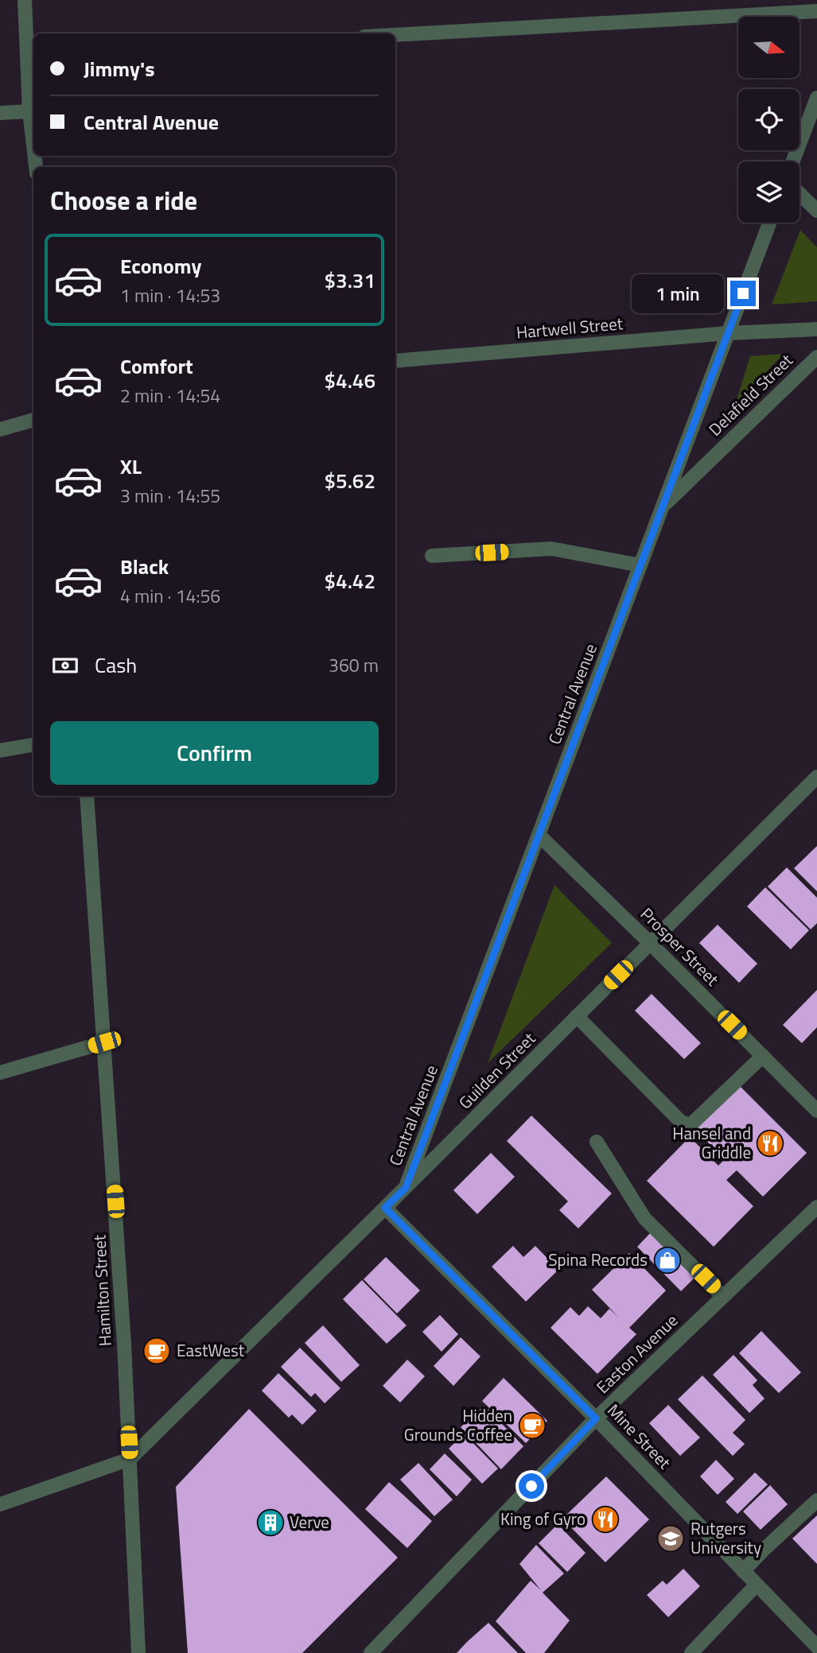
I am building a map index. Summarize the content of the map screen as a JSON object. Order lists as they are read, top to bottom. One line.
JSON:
{"streets":{"street":["Hartwell Street","Delafield Street","Central Avenue","Prosper Street","Guilden Street","Hamilton Street","Easton Avenue","Mine Street"]},"crossings":[["Hartwell Street","Central Avenue"],["Delafield Street","Central Avenue"],["Central Avenue","Prosper Street"],["Central Avenue","Guilden Street"],["Prosper Street","Guilden Street"],["Guilden Street","Hamilton Street"],["Guilden Street","Mine Street"],["Easton Avenue","Mine Street"]],"places":{"restaurant":["Hansel and Griddle","King of Gyro"],"shop":["Spina Records"],"cafe":["EastWest","Hidden Grounds Coffee"],"building":["Verve"],"school or university":["Rutgers University"]},"north":"right","page":{"banner":["Jimmy's","Central Avenue"],"heading":"Choose a ride","list":[{"name":"Economy","note":"1 min · 14:53","value":"$3.31"},{"name":"Comfort","note":"2 min · 14:54","value":"$4.46"},{"name":"XL","note":"3 min · 14:55","value":"$5.62"},{"name":"Black","note":"4 min · 14:56","value":"$4.42"}],"bubble":"1 min","pay":["Cash","360 m"],"buttons":"Confirm"}}
